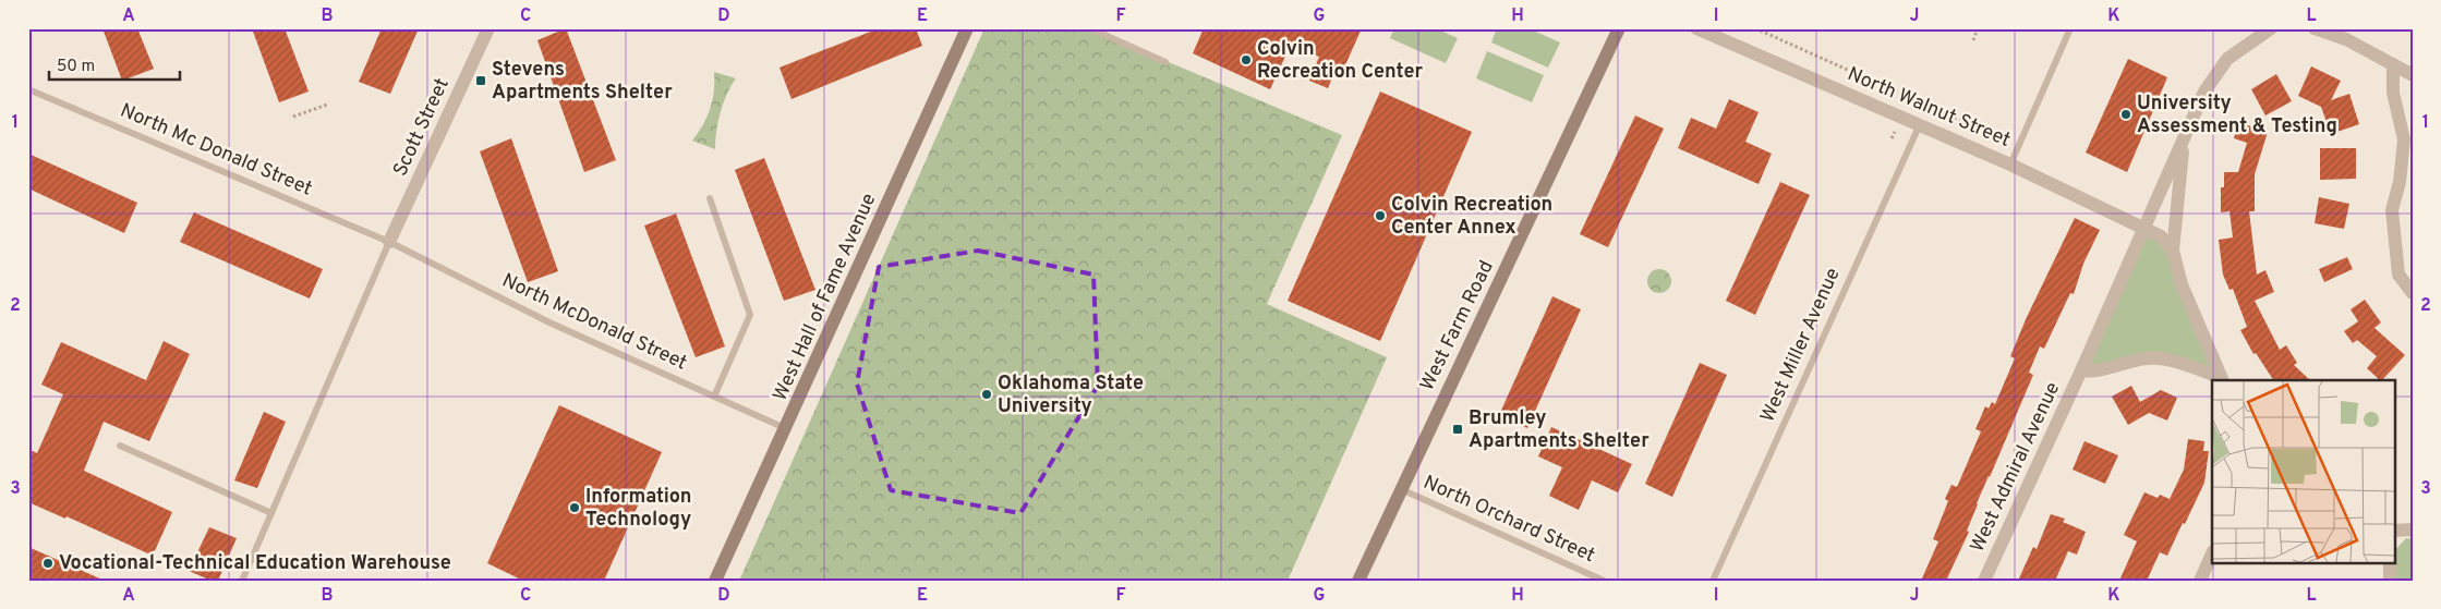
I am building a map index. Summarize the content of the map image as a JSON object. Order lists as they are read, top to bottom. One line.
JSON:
{"streets":{"street":["North Walnut Street","Scott Street","West Hall of Fame Avenue","West Farm Road","West Admiral Avenue"],"lane":["North Mc Donald Street","North McDonald Street","West Miller Avenue","North Orchard Street"]},"crossings":[["North Walnut Street","West Miller Avenue"],["North Walnut Street","West Admiral Avenue"],["Scott Street","North Mc Donald Street"],["Scott Street","North McDonald Street"],["North Mc Donald Street","North McDonald Street"],["West Hall of Fame Avenue","North McDonald Street"],["West Farm Road","North Orchard Street"]],"places":{"other":["Colvin Recreation Center","University Assessment & Testing","Colvin Recreation Center Annex","Oklahoma State University","Information Technology","Vocational-Technical Education Warehouse"],"transit":["Stevens Apartments Shelter","Brumley Apartments Shelter"]},"scale_bar":"50 m","grid":{"columns":["A","B","C","D","E","F","G","H","I","J","K","L"],"rows":["1","2","3"]}}
